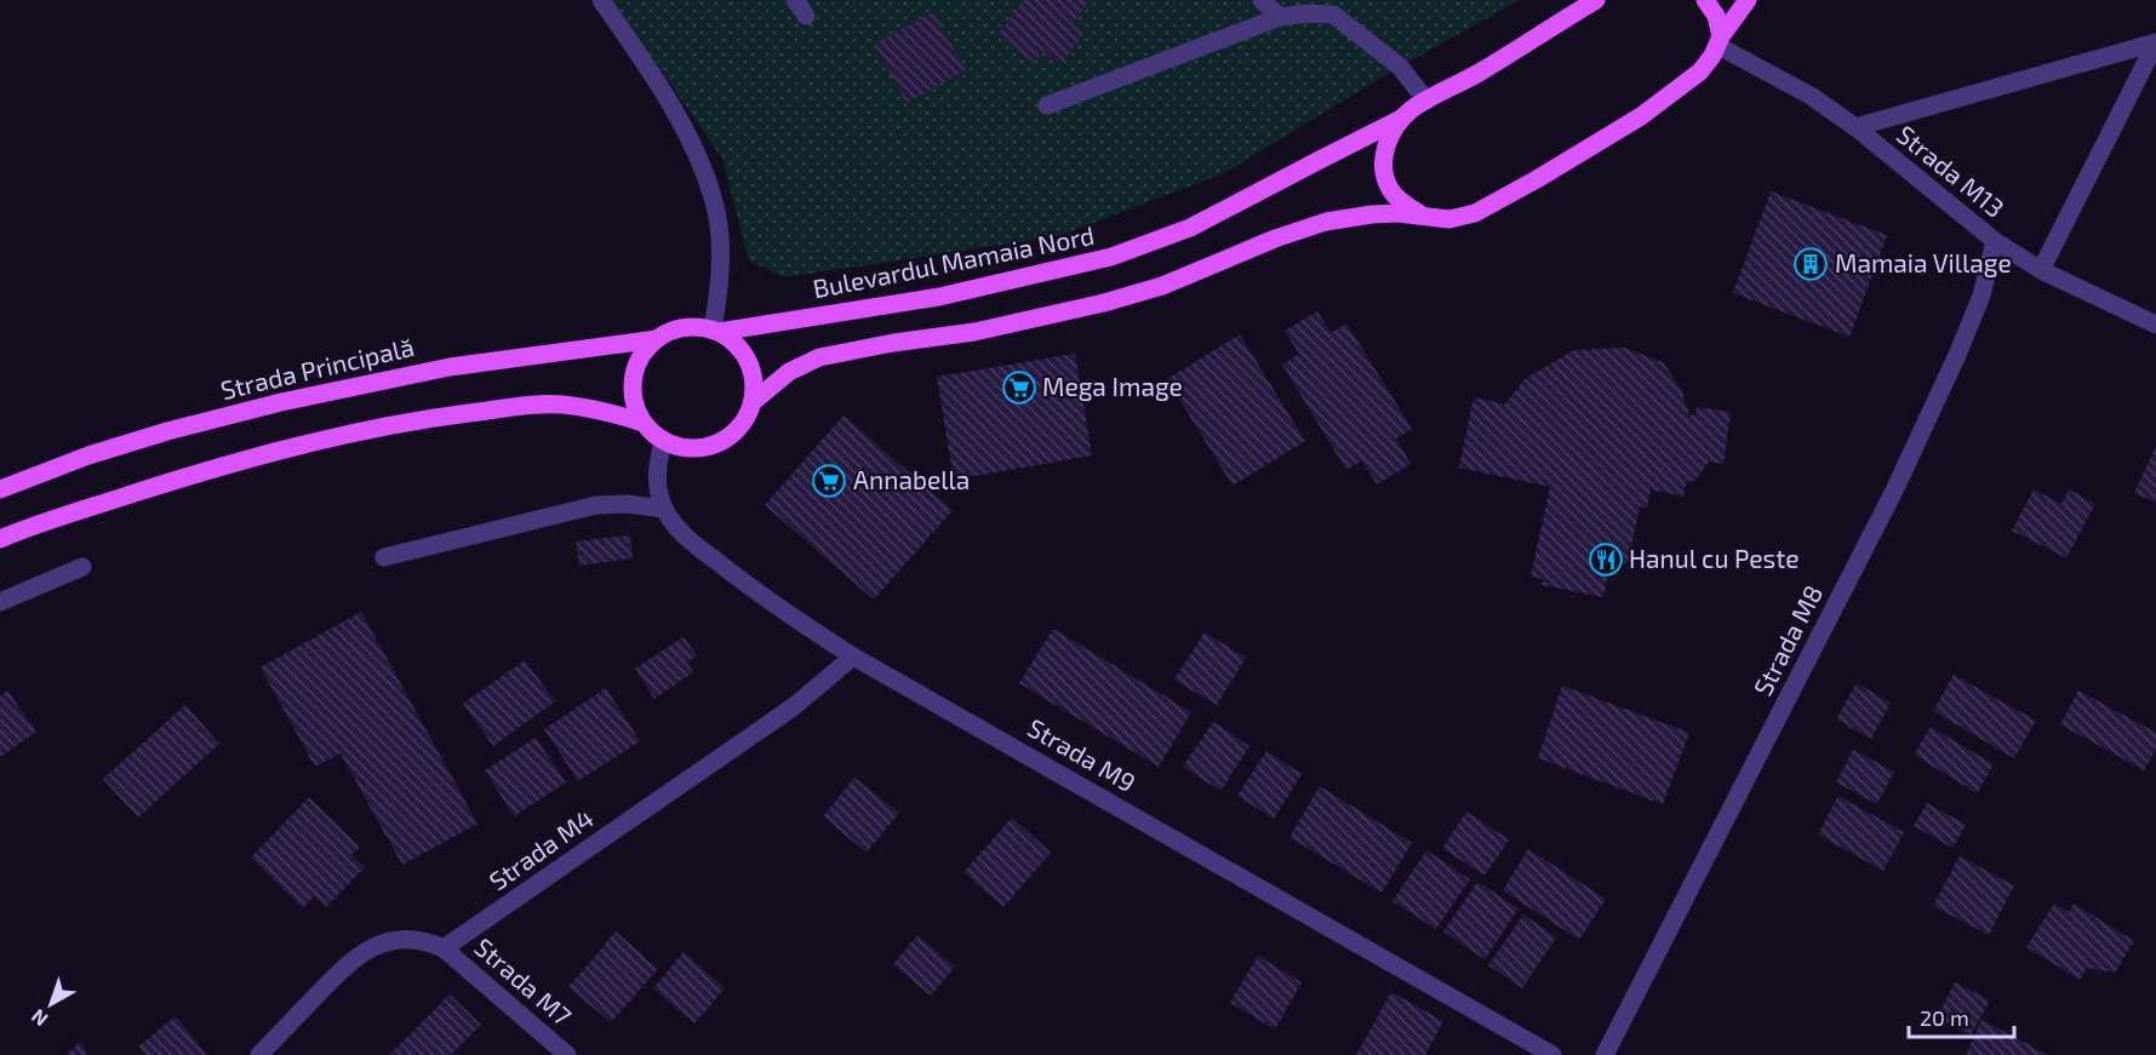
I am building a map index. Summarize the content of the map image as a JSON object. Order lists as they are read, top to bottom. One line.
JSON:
{"streets":{"main road":["Bulevardul Mamaia Nord","Strada Principală"],"street":["Strada M13","Strada M8","Strada M9","Strada M4","Strada M7"]},"crossings":[["Strada M13","Strada M8"],["Bulevardul Mamaia Nord","Strada Principală"],["Bulevardul Mamaia Nord","Strada M9"],["Strada Principală","Strada M9"],["Strada M9","Strada M4"],["Strada M4","Strada M7"]],"places":{"building":["Mamaia Village"],"supermarket":["Mega Image","Annabella"],"restaurant":["Hanul cu Peste"]},"scale_bar":"20 m","north":"bottom left"}
